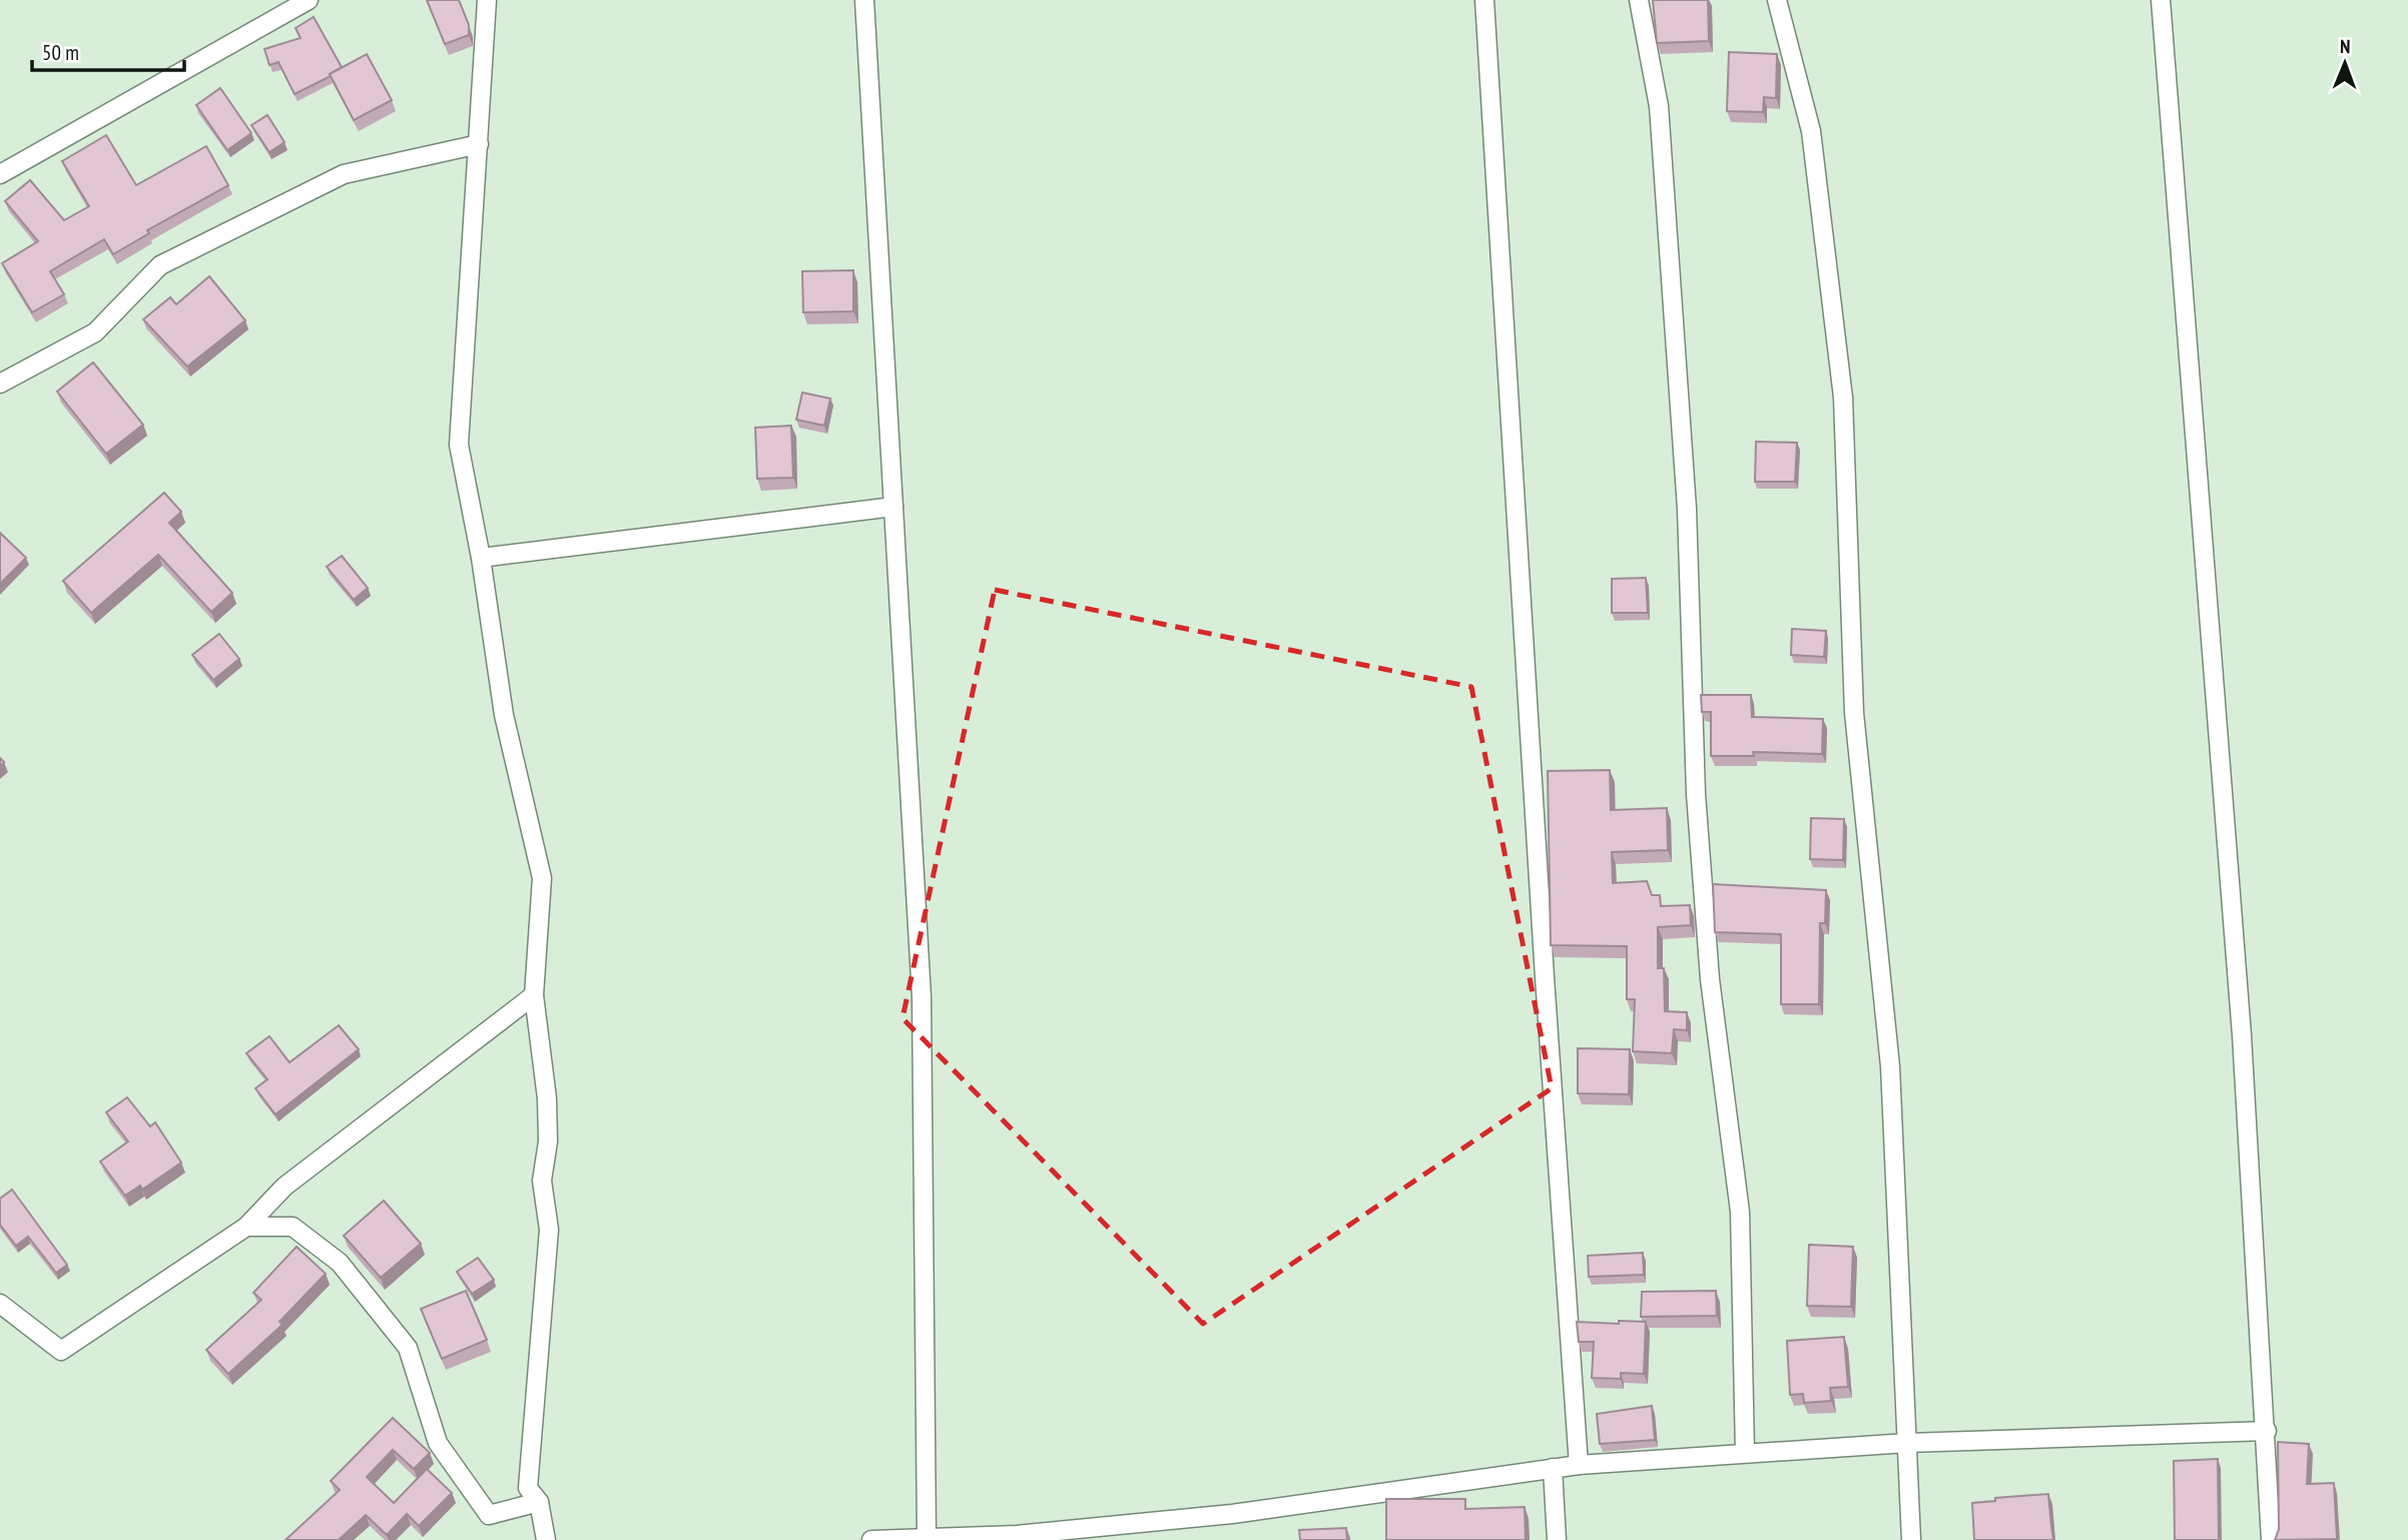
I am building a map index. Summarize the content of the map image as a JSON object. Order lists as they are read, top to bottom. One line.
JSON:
{"scale_bar":"50 m","north":"top"}
